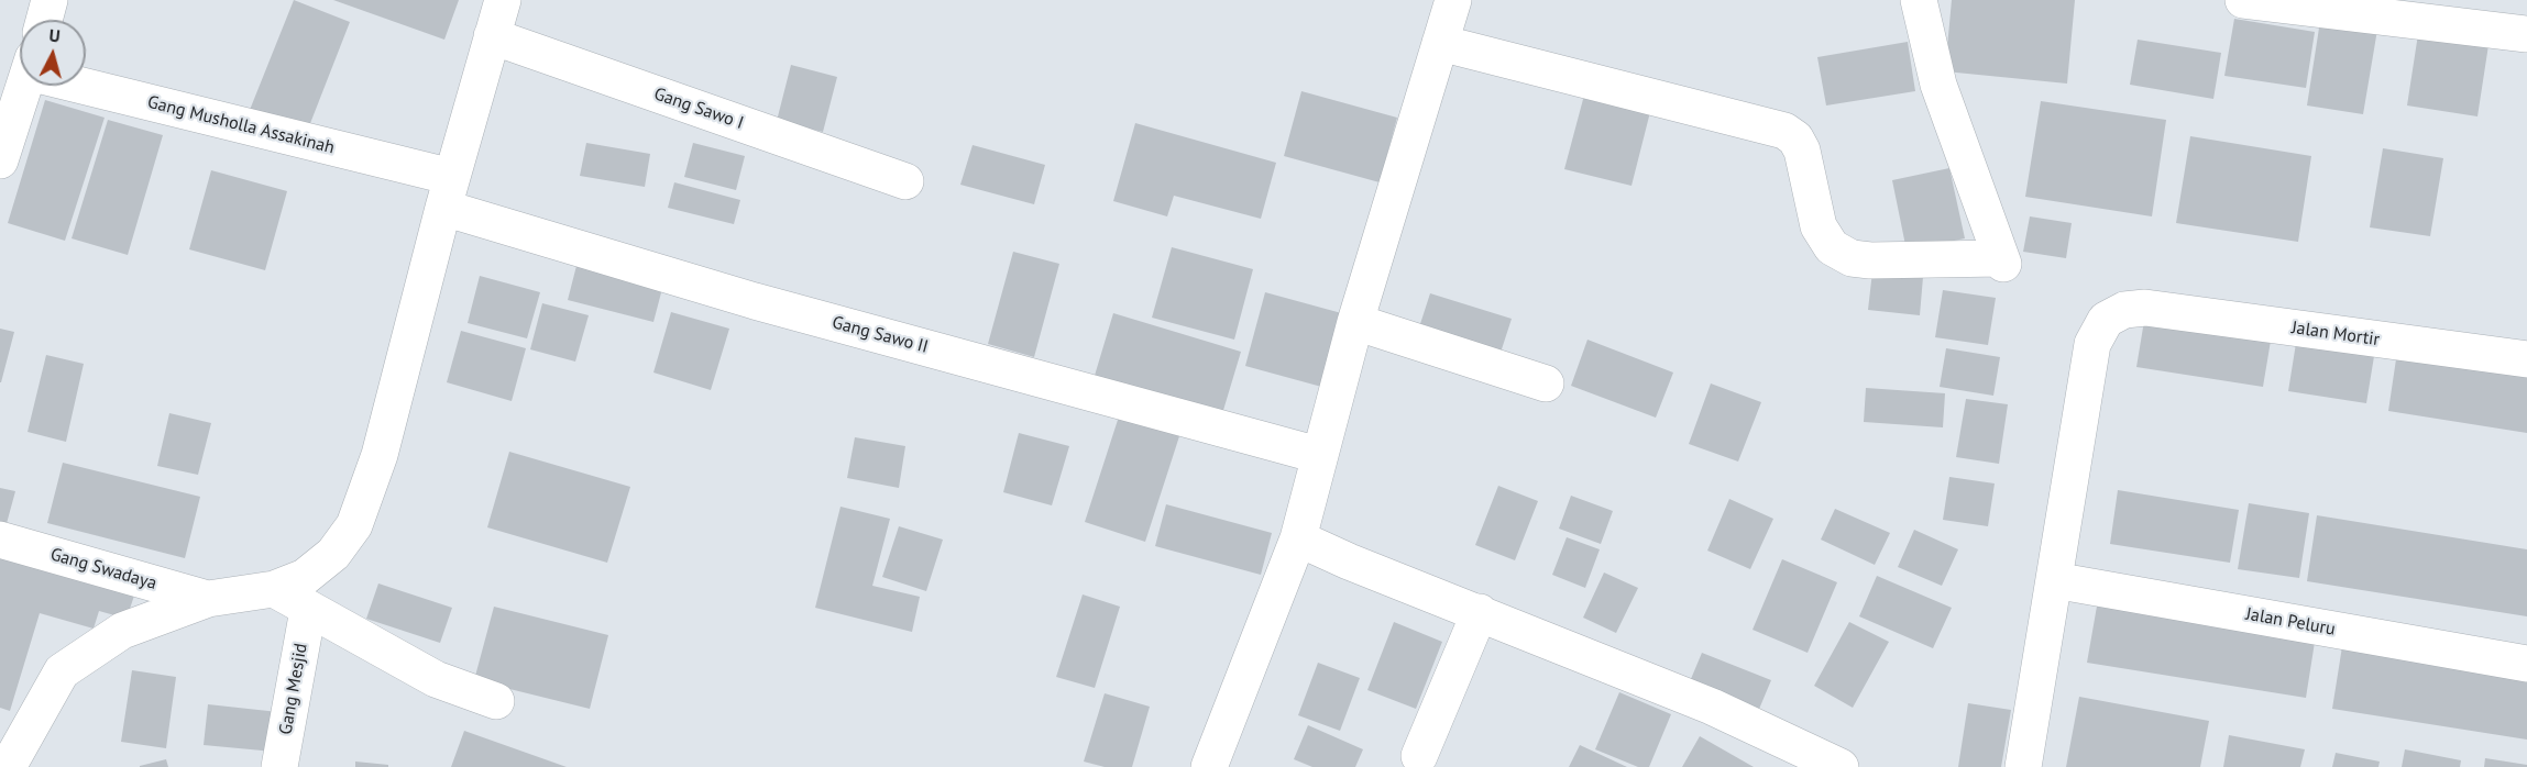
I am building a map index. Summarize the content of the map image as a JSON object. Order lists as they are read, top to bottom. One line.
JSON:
{"streets":{"street":["Gang Sawo I","Gang Musholla Assakinah","Jalan Mortir","Gang Sawo II","Gang Swadaya","Jalan Peluru","Gang Mesjid"]},"crossings":[["Gang Musholla Assakinah","Gang Sawo II"],["Jalan Mortir","Jalan Peluru"]],"north":"top"}
